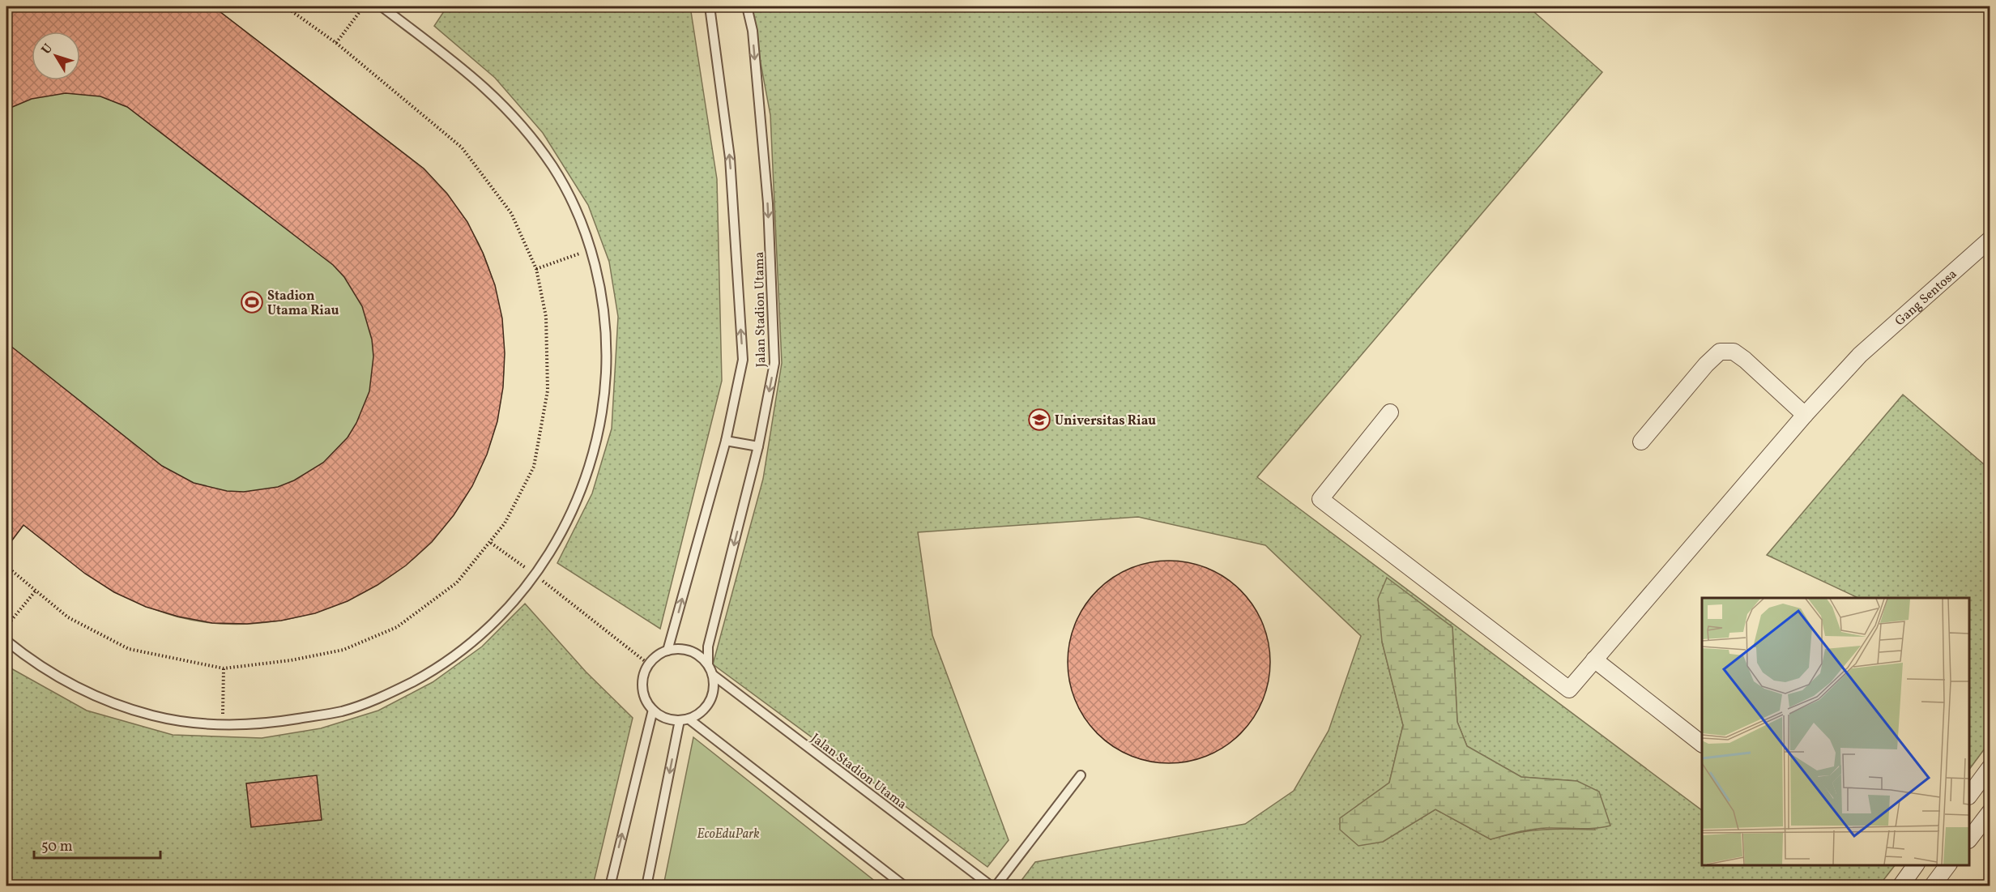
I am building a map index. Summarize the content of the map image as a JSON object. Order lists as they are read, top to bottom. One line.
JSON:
{"streets":{"street":["Gang Sentosa"],"lane":["Jalan Stadion Utama"]},"parks":["EcoEduPark"],"places":{"sports":["Stadion Utama Riau"],"school or university":["Universitas Riau"]},"scale_bar":"50 m","north":"top left"}
